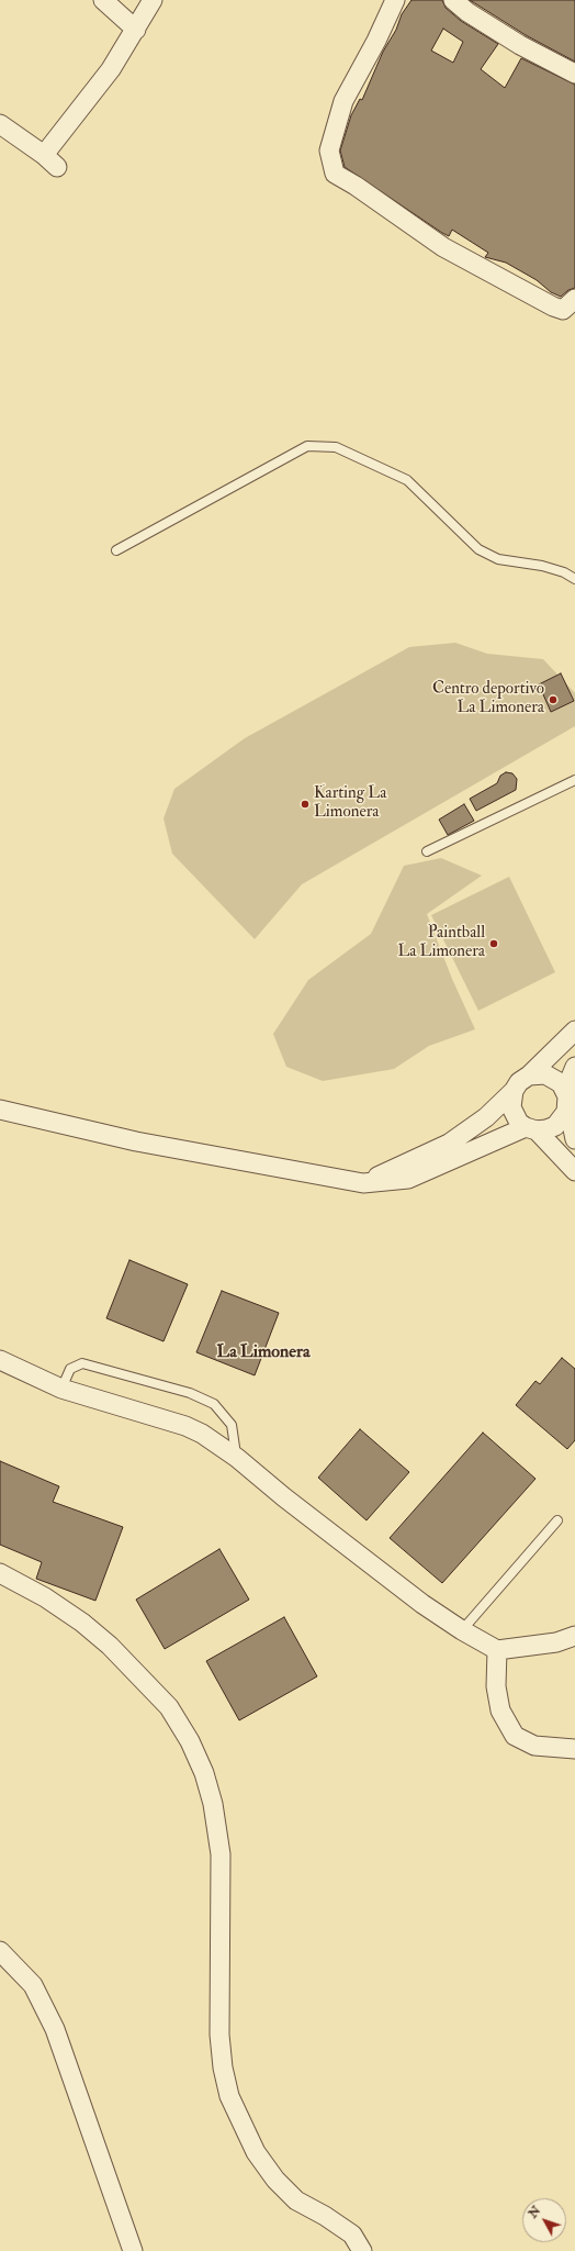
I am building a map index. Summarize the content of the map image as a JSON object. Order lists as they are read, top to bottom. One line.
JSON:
{"districts":["La Limonera"],"places":["Centro deportivo La Limonera","Karting La Limonera","Paintball La Limonera"],"north":"top left"}
